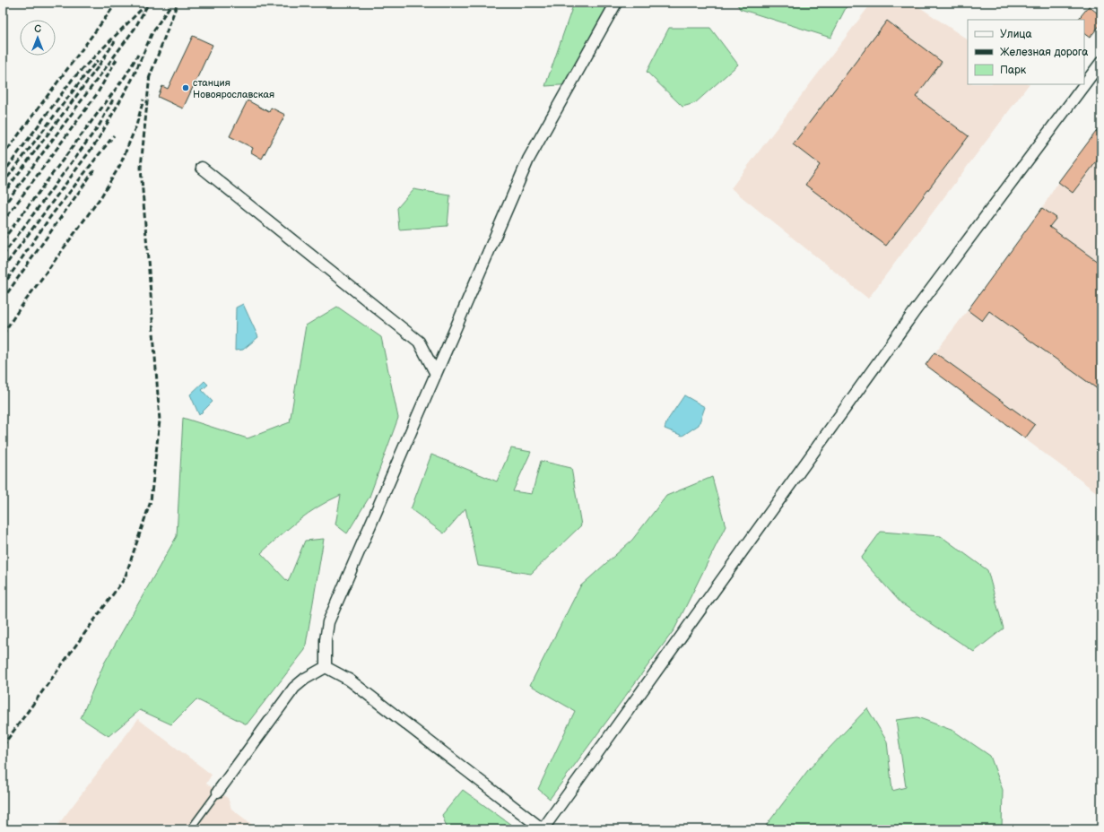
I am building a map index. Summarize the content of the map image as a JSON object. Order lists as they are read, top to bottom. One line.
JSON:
{"places":["станция Новоярославская"],"legend":["Улица","Железная дорога","Парк"],"north":"top"}
